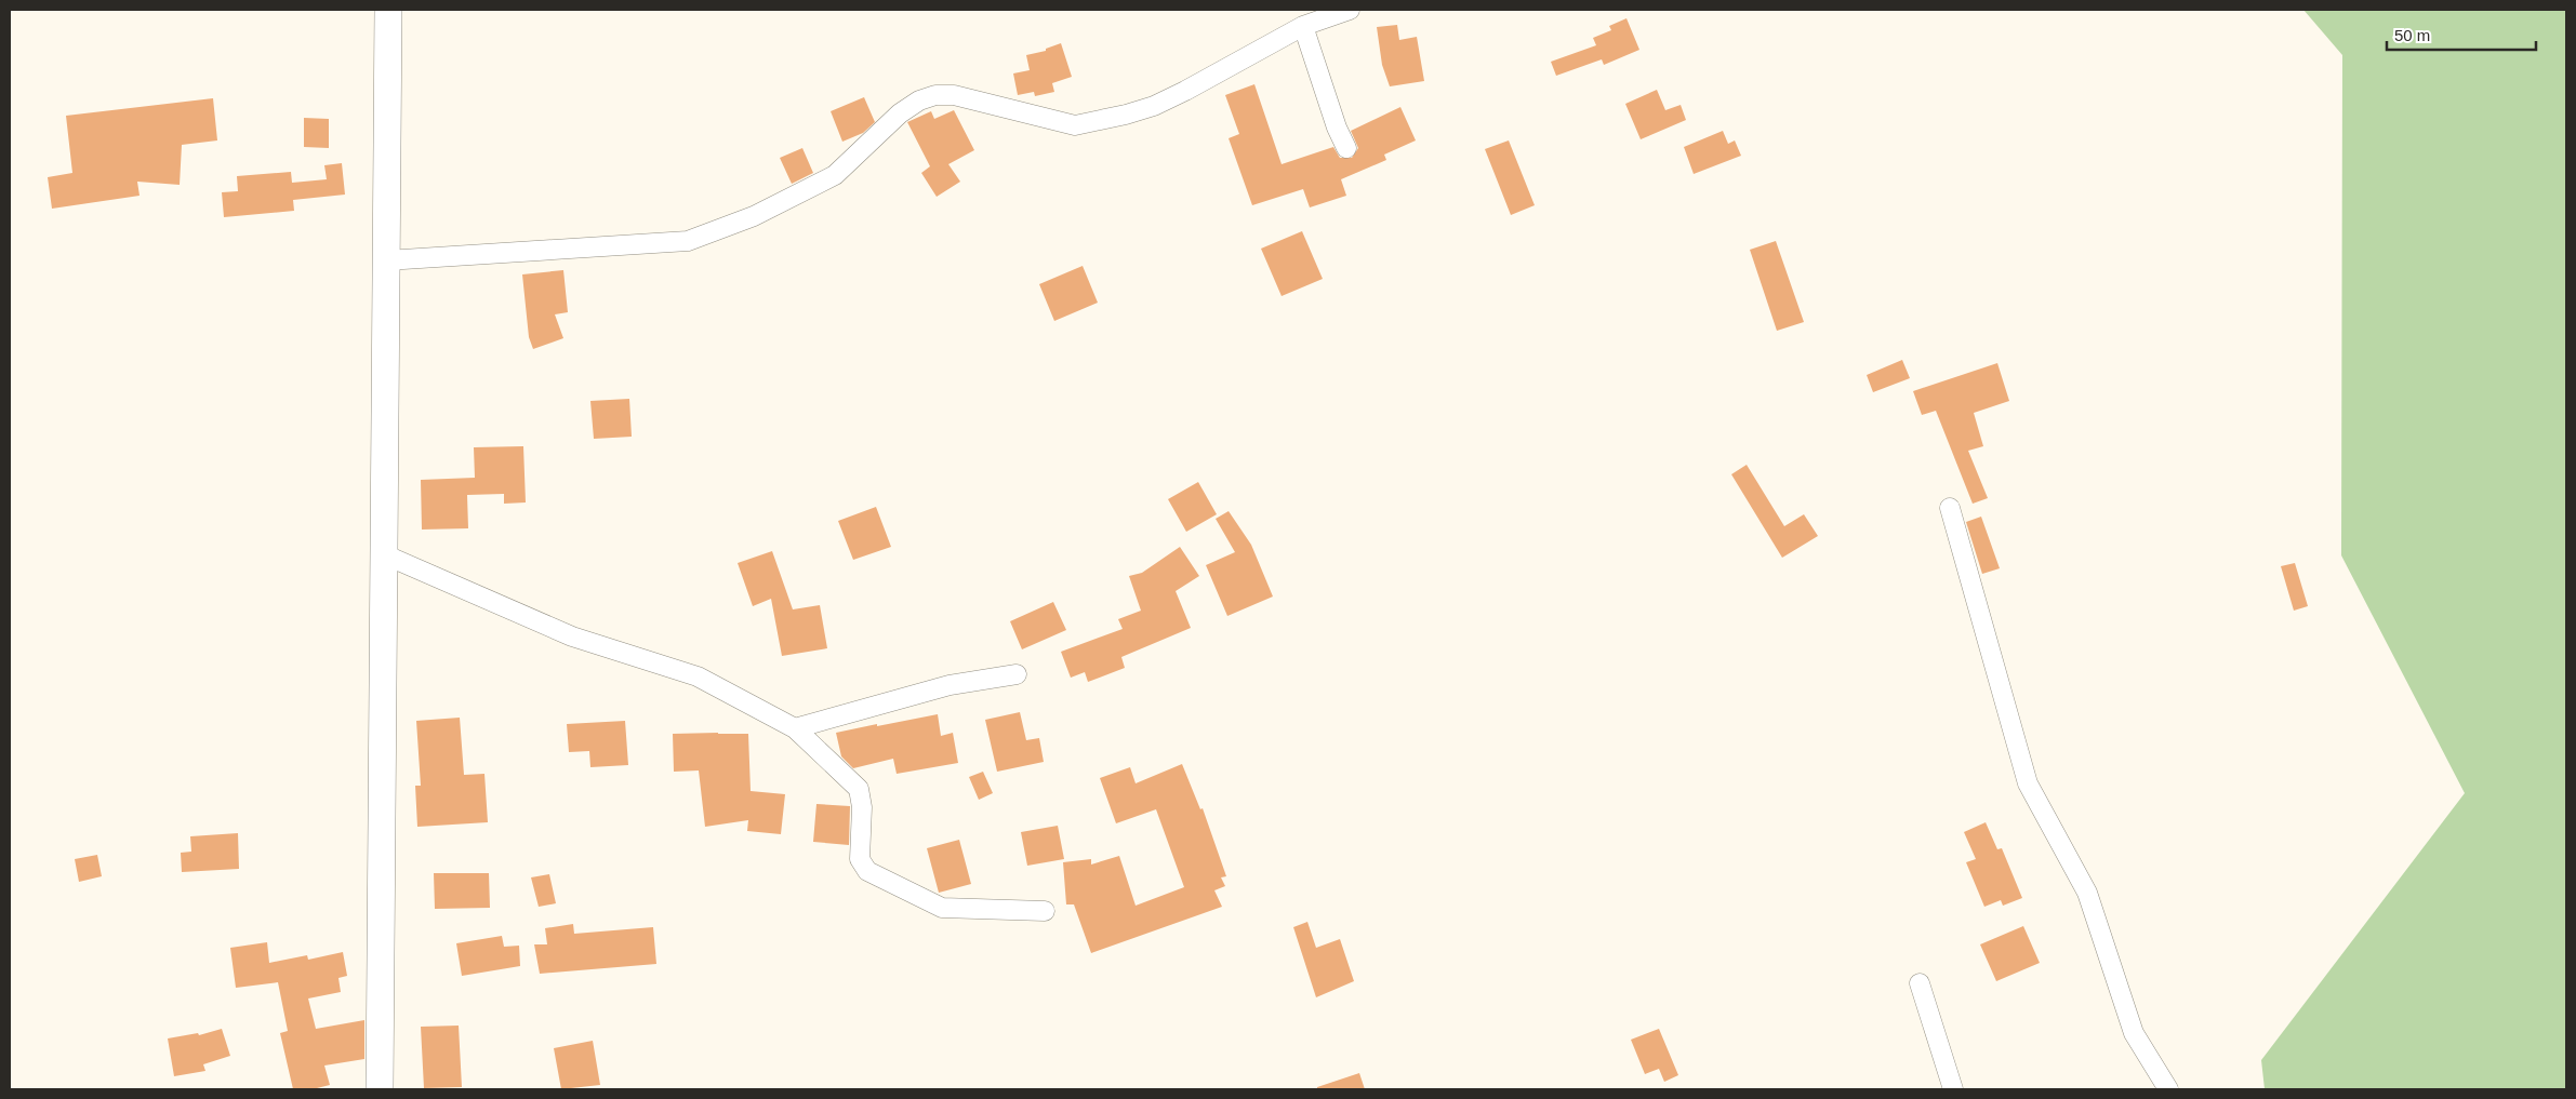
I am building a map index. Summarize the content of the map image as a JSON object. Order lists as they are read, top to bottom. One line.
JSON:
{"scale_bar":"50 m"}
